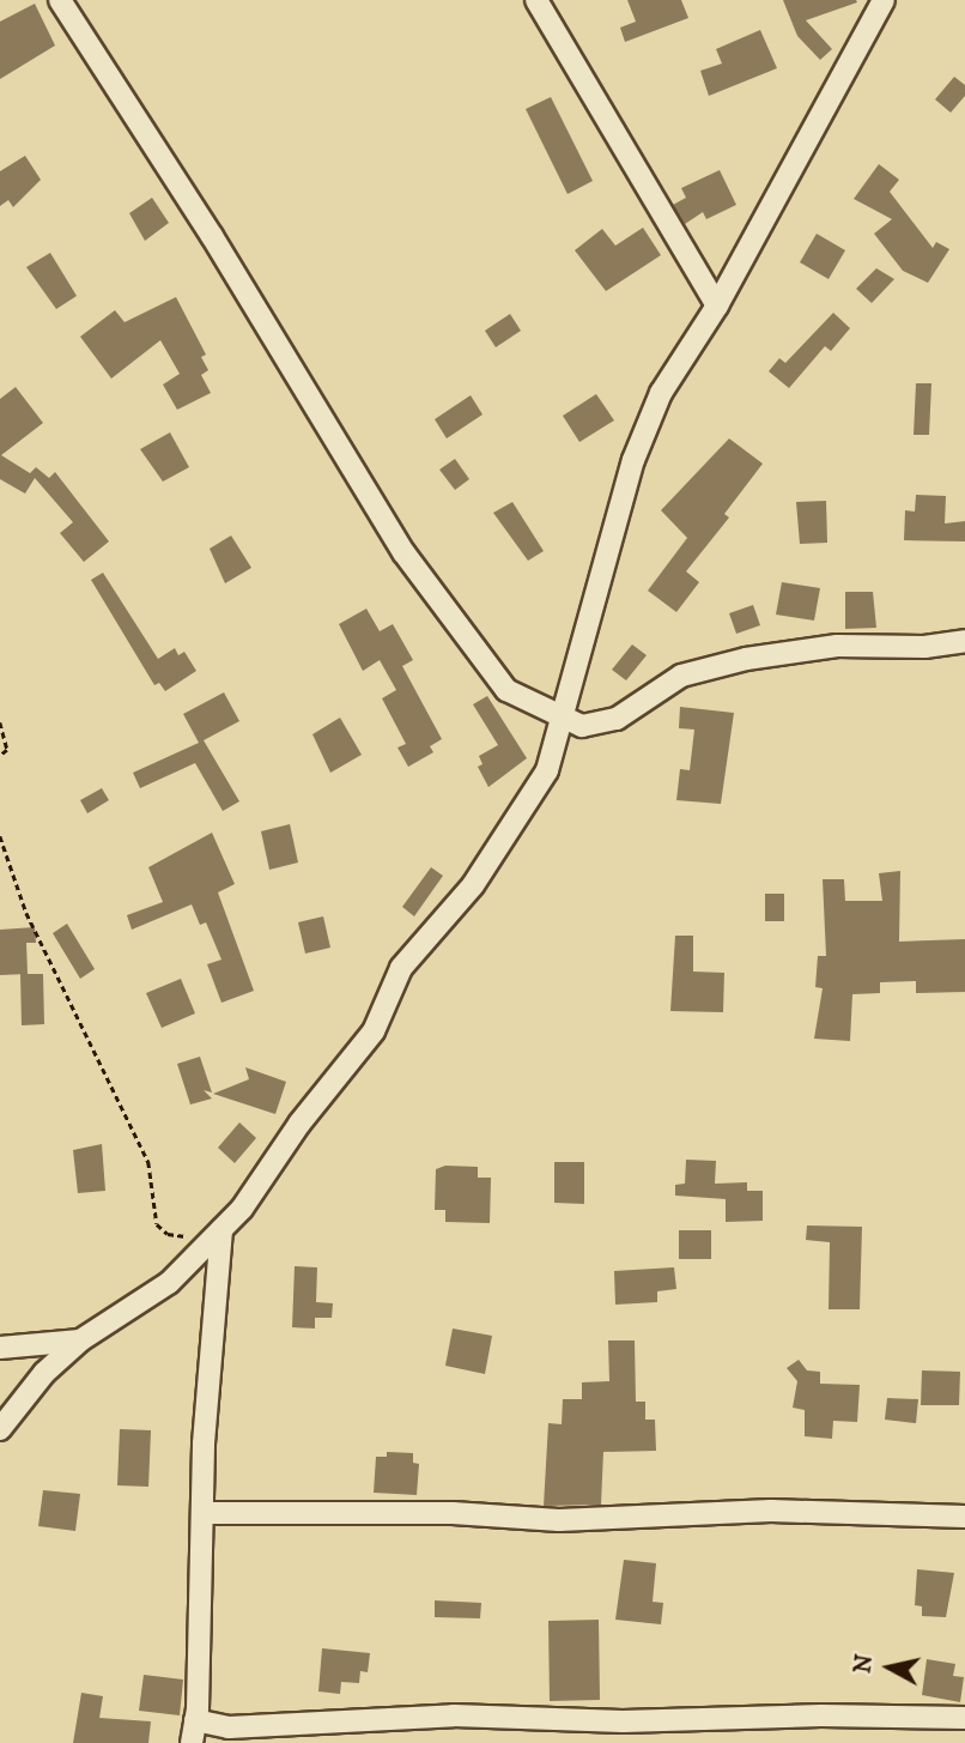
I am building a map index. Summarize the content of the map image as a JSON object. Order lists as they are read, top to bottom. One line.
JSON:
{"north":"left"}
